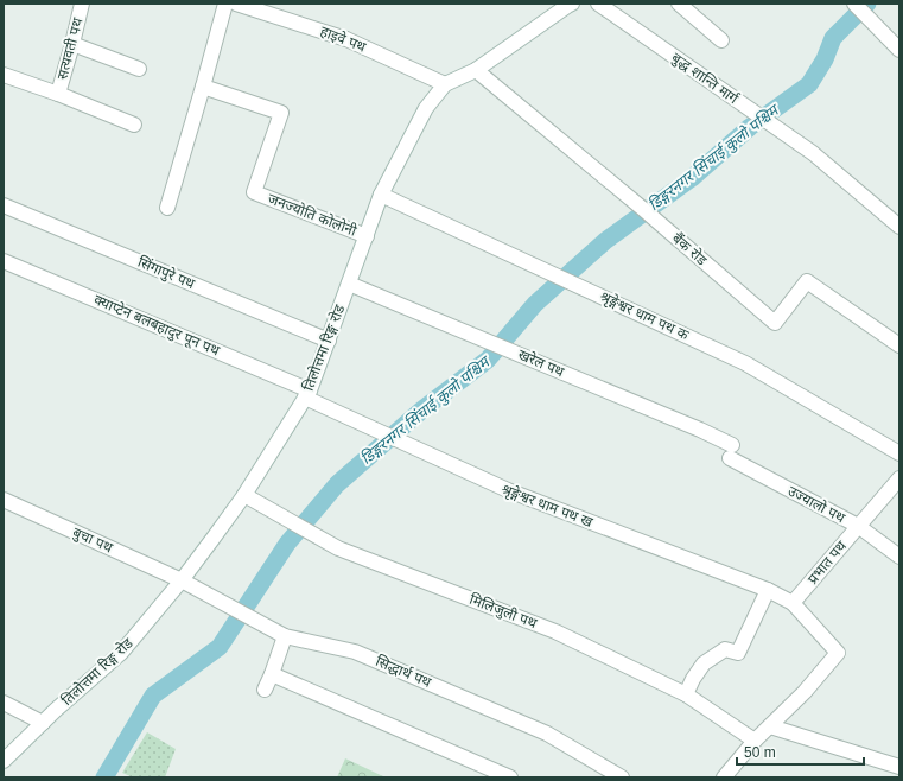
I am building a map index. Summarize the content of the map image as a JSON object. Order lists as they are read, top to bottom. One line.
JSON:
{"streets":{"street":["हाइवे पथ","सत्यवती पथ","बुद्ध शान्ति मार्ग","जनज्योति कोलोनी","बैंक रोड","सिंगापुरे पथ","श्रृङ्गेश्वर धाम पथ क","क्याप्टेन बलबहादुर पून पथ","तिलोत्तमा रिङ्ग रोड","खरेल पथ","उज्यालो पथ","श्रृङ्गेश्वर धाम पथ ख","बुचा पथ","प्रभात पथ","मिलिजुली पथ","सिद्धार्थ पथ"]},"crossings":[["हाइवे पथ","तिलोत्तमा रिङ्ग रोड"],["जनज्योति कोलोनी","तिलोत्तमा रिङ्ग रोड"],["बैंक रोड","तिलोत्तमा रिङ्ग रोड"],["सिंगापुरे पथ","तिलोत्तमा रिङ्ग रोड"],["श्रृङ्गेश्वर धाम पथ क","तिलोत्तमा रिङ्ग रोड"],["क्याप्टेन बलबहादुर पून पथ","तिलोत्तमा रिङ्ग रोड"],["क्याप्टेन बलबहादुर पून पथ","श्रृङ्गेश्वर धाम पथ ख"],["तिलोत्तमा रिङ्ग रोड","खरेल पथ"],["तिलोत्तमा रिङ्ग रोड","श्रृङ्गेश्वर धाम पथ ख"],["तिलोत्तमा रिङ्ग रोड","बुचा पथ"],["तिलोत्तमा रिङ्ग रोड","मिलिजुली पथ"],["तिलोत्तमा रिङ्ग रोड","सिद्धार्थ पथ"],["खरेल पथ","उज्यालो पथ"],["उज्यालो पथ","प्रभात पथ"],["श्रृङ्गेश्वर धाम पथ ख","प्रभात पथ"],["बुचा पथ","सिद्धार्थ पथ"]],"water":["डिङ्गरनगर सिंचाई कुलो पश्चिम"],"scale_bar":"50 m"}
